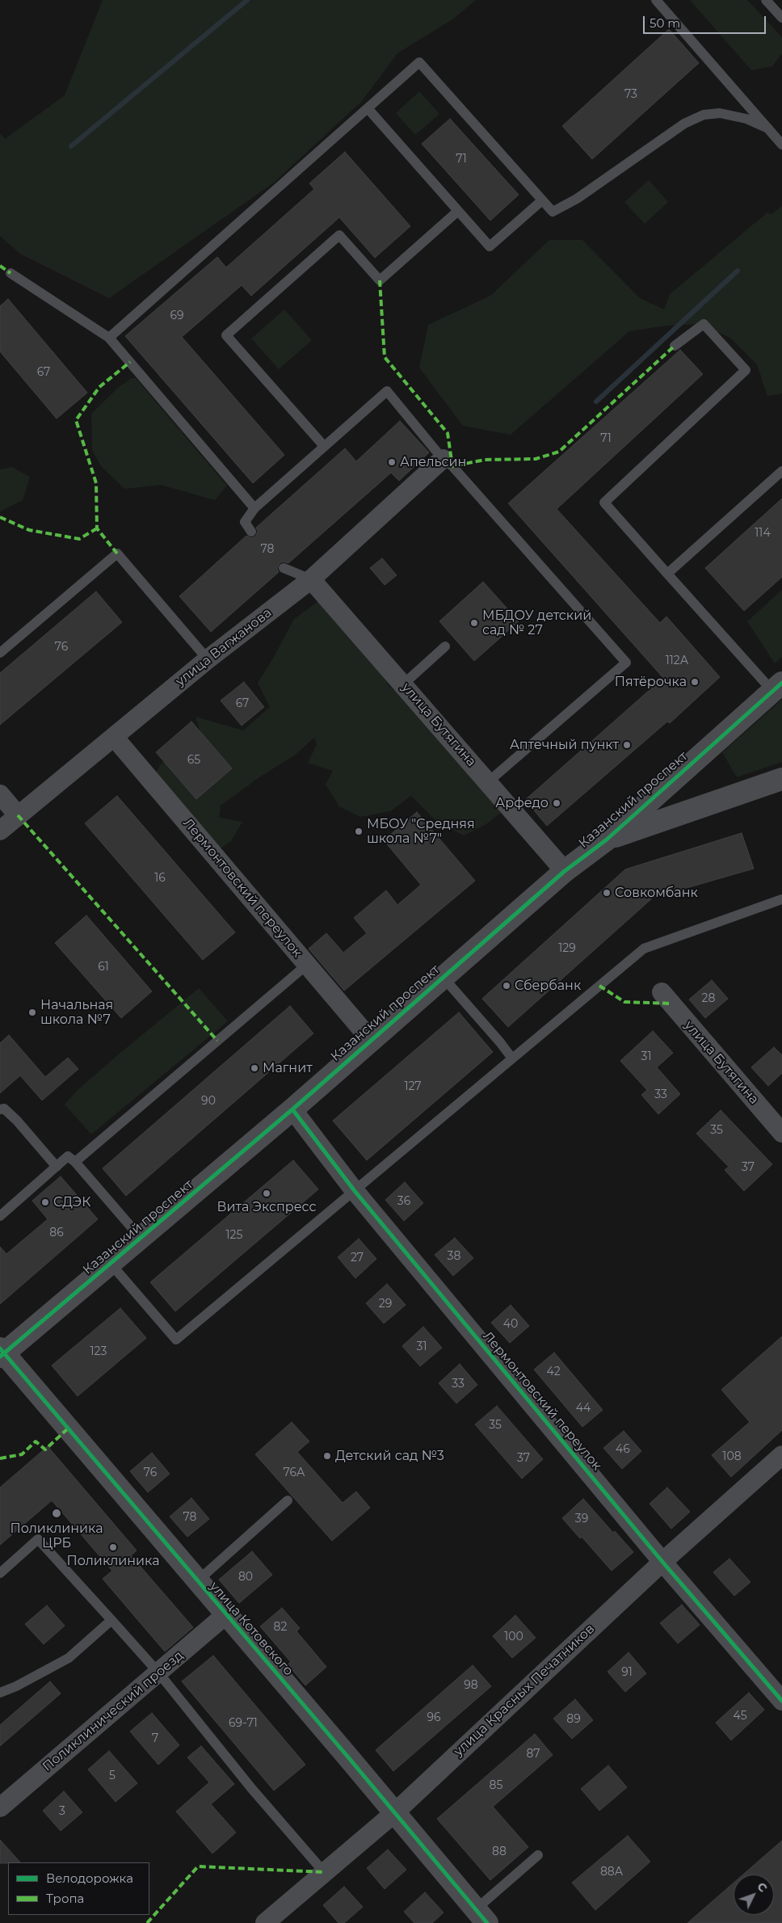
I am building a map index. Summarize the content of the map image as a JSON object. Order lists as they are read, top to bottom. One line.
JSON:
{"streets":{"street":["улица Вагжанова","улица Бутягина","Казанский проспект","Лермонтовский переулок","улица Котовского","улица Красных Печатников","Поликлинический проезд"]},"crossings":[["улица Вагжанова","улица Бутягина"],["улица Вагжанова","Лермонтовский переулок"],["улица Бутягина","Казанский проспект"],["Казанский проспект","Лермонтовский переулок"],["Казанский проспект","улица Котовского"],["Лермонтовский переулок","улица Красных Печатников"],["улица Котовского","улица Красных Печатников"],["улица Котовского","Поликлинический проезд"]],"places":["Апельсин","МБДОУ детский сад № 27","Пятёрочка","Аптечный пункт","Арфедо","МБОУ \"Средняя школа №7\"","Совкомбанк","Сбербанк","Начальная школа №7","Магнит","Вита Экспресс","СДЭК","Детский сад №3","Поликлиника ЦРБ","Поликлиника"],"house_numbers":["73","71","69","67","71","114","78","76","112А","67","65","16","129","61","28","31","127","33","90","35","37","36","86","125","38","27","29","40","31","123","42","33","44","35","46","108","37","76","76А","78","39","80","82","100","91","98","45","96","89","69-71","7","87","5","85","3","88","88А"],"legend":["Велодорожка","Тропа"],"scale_bar":"50 m","north":"top right"}
